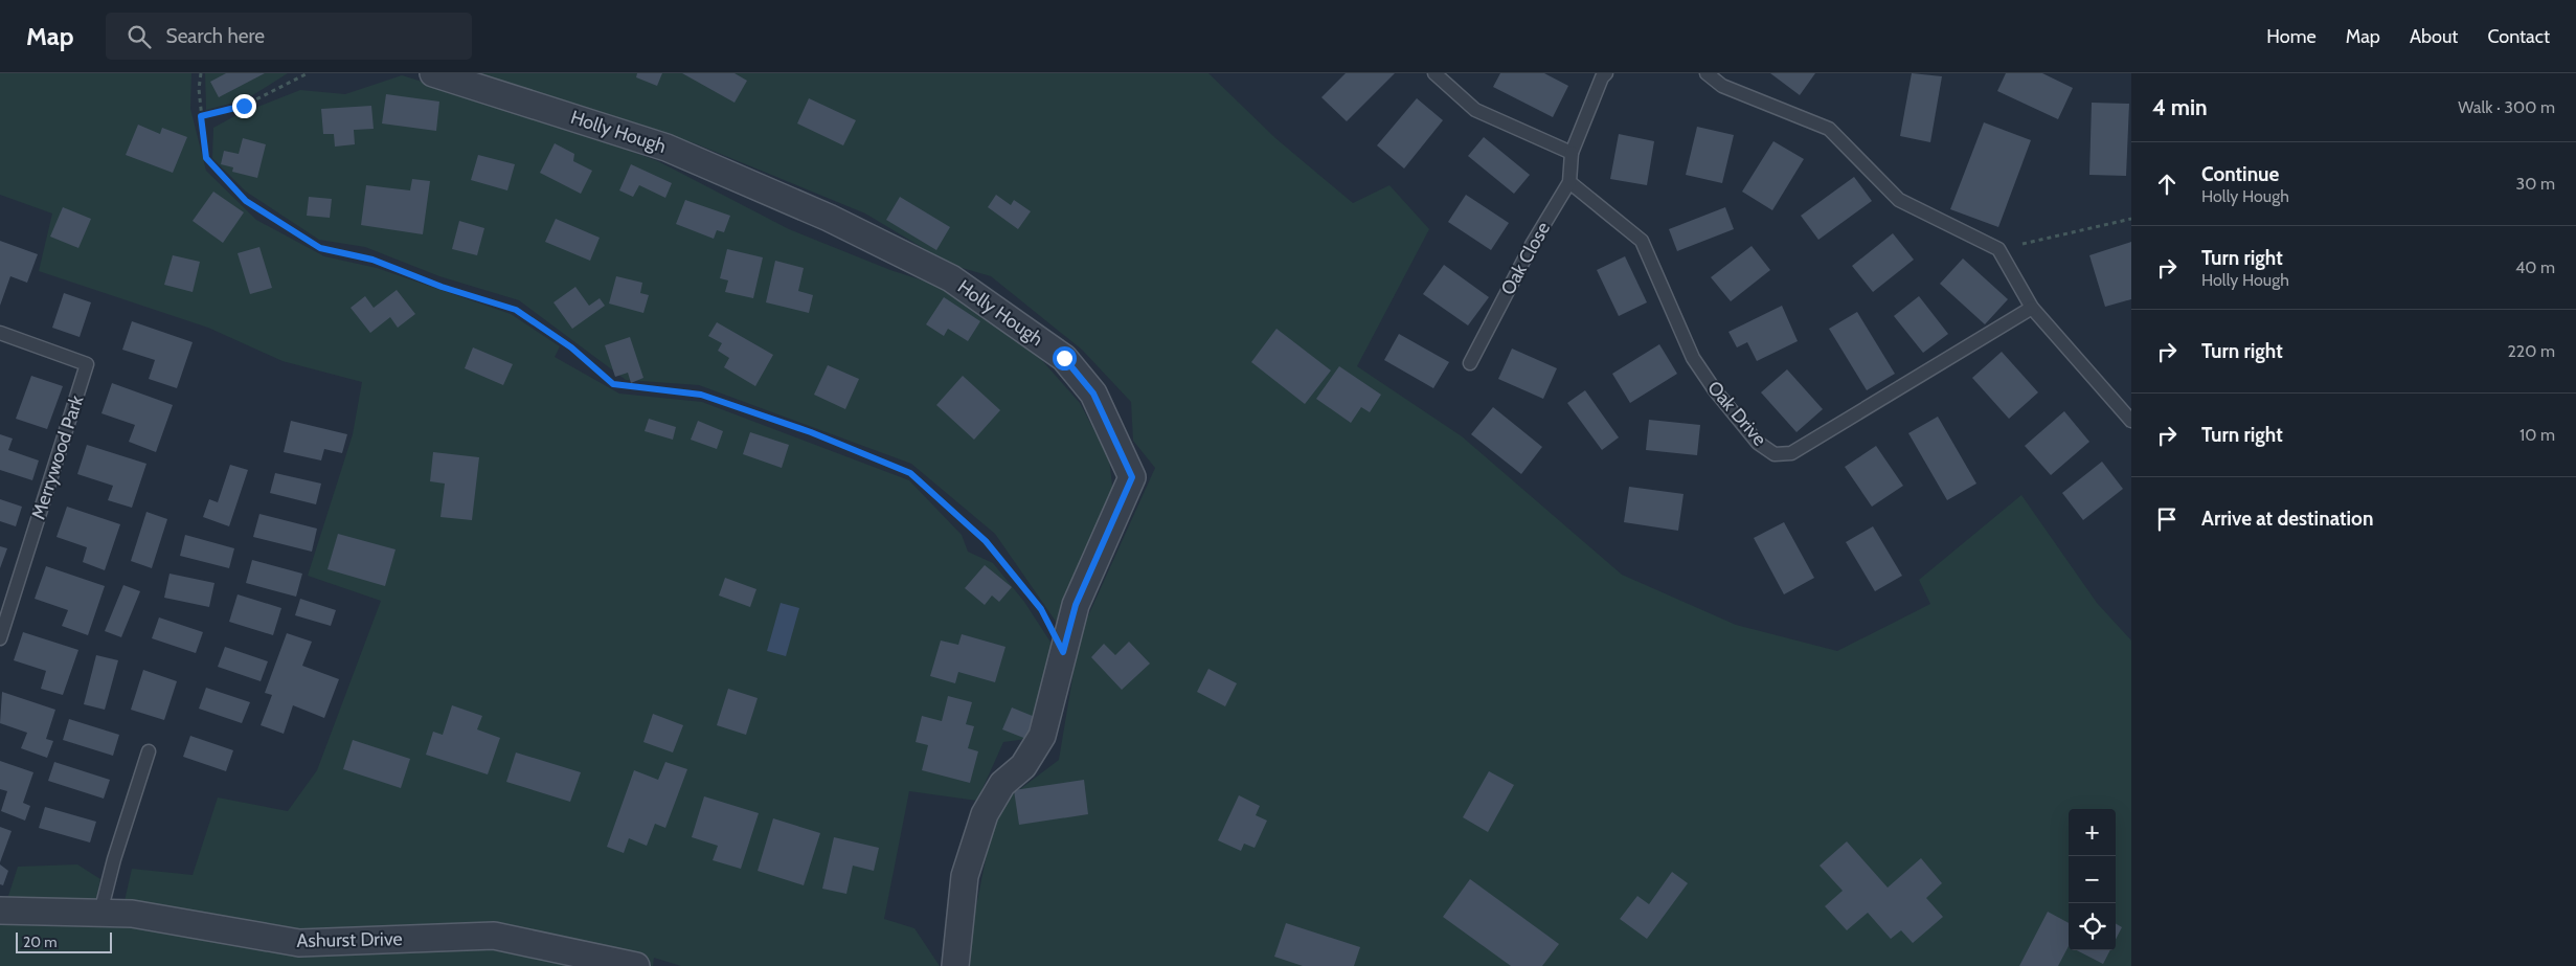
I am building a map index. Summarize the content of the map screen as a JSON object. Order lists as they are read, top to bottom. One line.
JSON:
{"streets":{"street":["Holly Hough","Ashurst Drive"],"lane":["Oak Close","Oak Drive","Merrywood Park"]},"crossings":[["Oak Close","Oak Drive"]],"scale_bar":"20 m","page":{"header":"Map","search":"Search here","nav":["Home","Map","About","Contact"],"heading":["4 min","Walk · 300 m"],"list":[["Continue","Holly Hough","30 m"],["Turn right","Holly Hough","40 m"],["Turn right","220 m"],["Turn right","10 m"],"Arrive at destination"],"map_buttons":["+","−"],"scale":"20 m"}}
